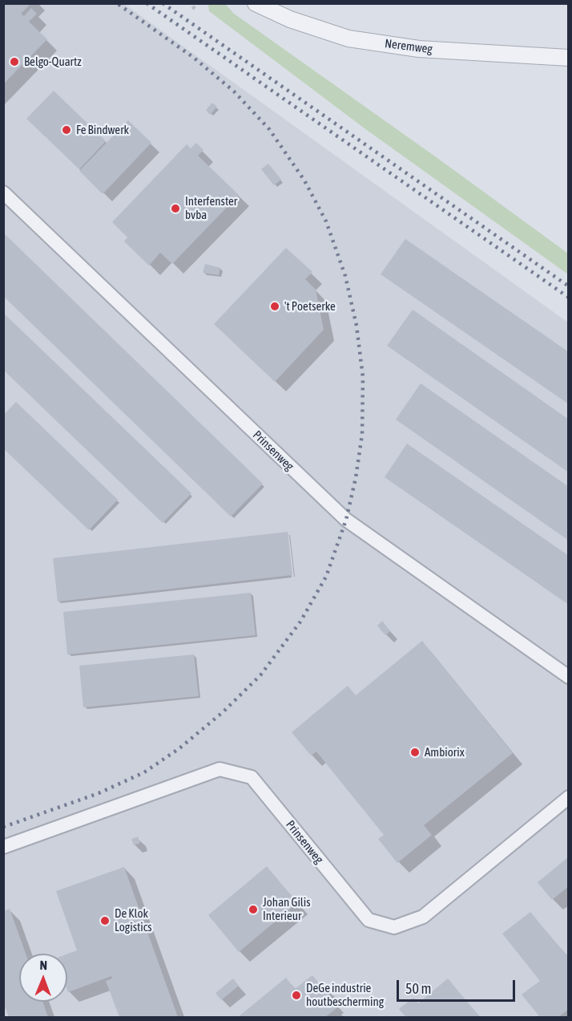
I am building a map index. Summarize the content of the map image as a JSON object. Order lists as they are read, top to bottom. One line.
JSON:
{"streets":{"street":["Neremweg","Prinsenweg"]},"places":["Belgo-Quartz","Fe Bindwerk","Interfenster bvba","'t Poetserke","Ambiorix","Johan Gilis Interieur","De Klok Logistics","DeGe industrie houtbescherming"],"scale_bar":"50 m","north":"top"}
